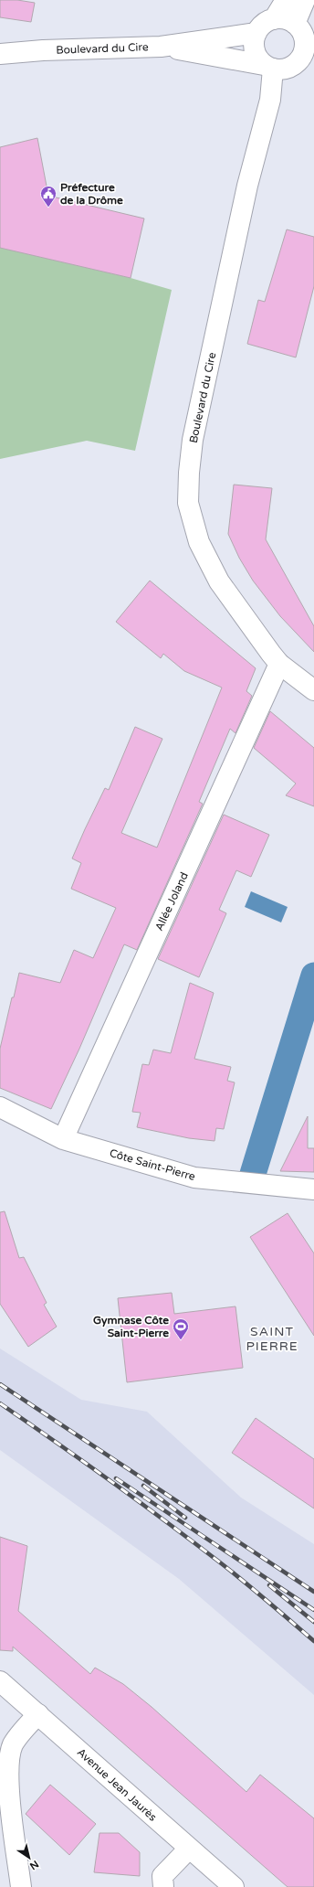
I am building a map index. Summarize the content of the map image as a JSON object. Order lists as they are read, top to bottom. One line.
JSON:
{"streets":{"street":["Boulevard du Cire","Allée Joland","Côte Saint-Pierre","Avenue Jean Jaurès"]},"crossings":[["Boulevard du Cire","Allée Joland"],["Allée Joland","Côte Saint-Pierre"]],"districts":["SAINT PIERRE"],"places":{"public building":["Préfecture de la Drôme"],"sports":["Gymnase Côte Saint-Pierre"]},"north":"bottom right"}
